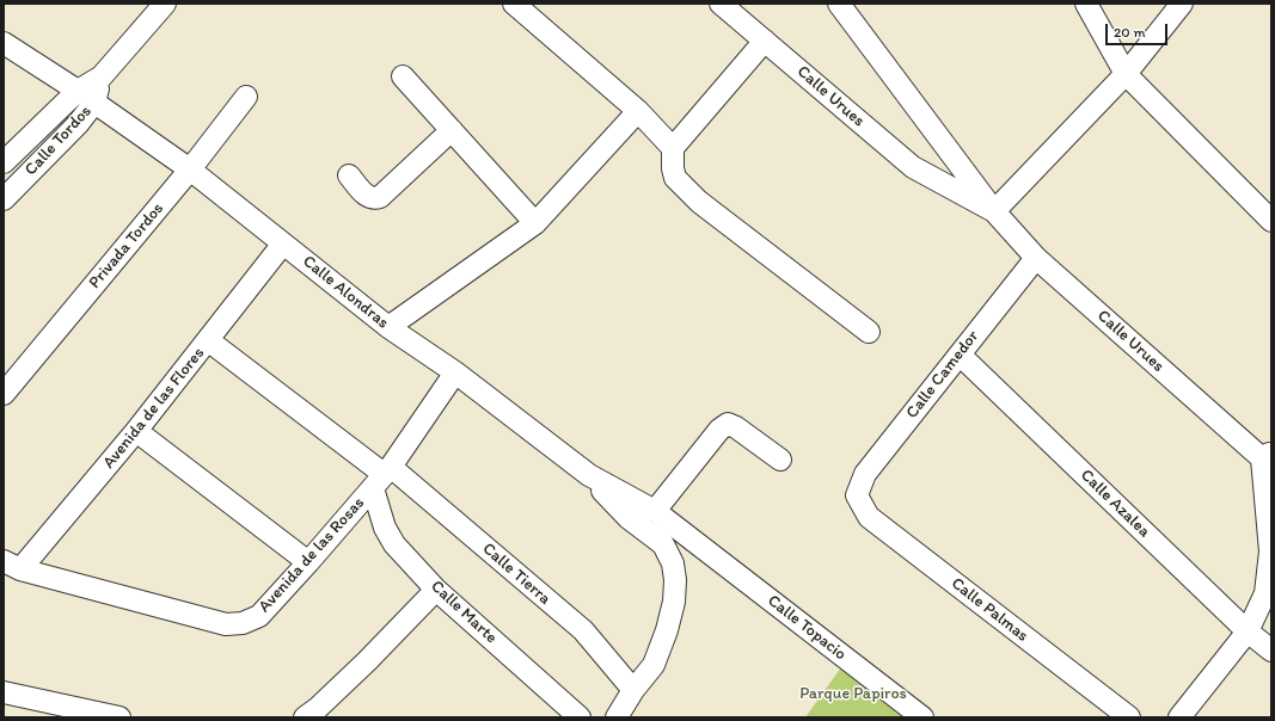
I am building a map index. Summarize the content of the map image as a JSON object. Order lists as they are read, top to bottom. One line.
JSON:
{"streets":{"street":["Calle Urues","Calle Tordos","Privada Tordos","Calle Alondras","Calle Camedor","Avenida de las Flores","Calle Azalea","Avenida de las Rosas","Calle Tierra","Calle Palmas","Calle Marte","Calle Topacio"]},"crossings":[["Calle Urues","Calle Camedor"],["Calle Tordos","Calle Alondras"],["Privada Tordos","Calle Alondras"],["Calle Alondras","Avenida de las Flores"],["Calle Alondras","Avenida de las Rosas"],["Calle Alondras","Calle Topacio"],["Calle Camedor","Calle Azalea"],["Calle Camedor","Calle Palmas"],["Avenida de las Flores","Avenida de las Rosas"],["Avenida de las Flores","Calle Tierra"],["Avenida de las Rosas","Calle Tierra"],["Avenida de las Rosas","Calle Marte"],["Calle Tierra","Calle Marte"]],"parks":["Parque Papiros"],"scale_bar":"20 m"}
